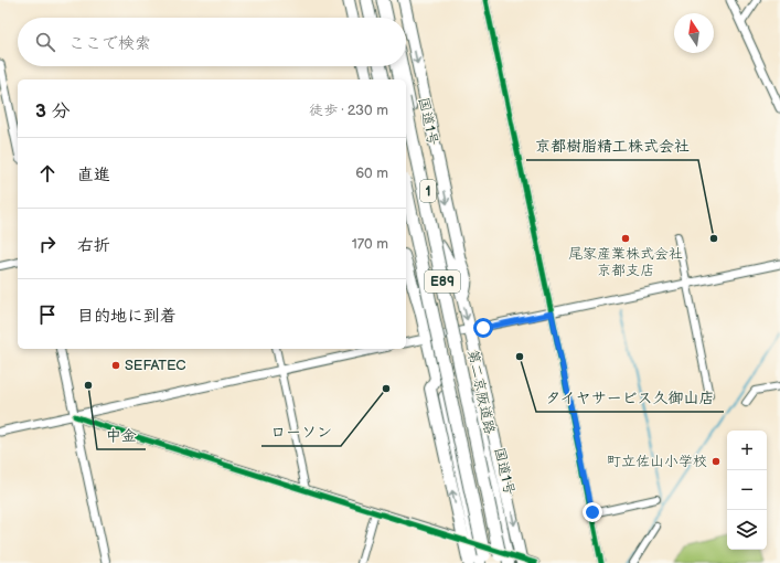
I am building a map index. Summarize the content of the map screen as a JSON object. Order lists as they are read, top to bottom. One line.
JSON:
{"streets":{"highway":["国道1号","1","E89","第二京阪道路"]},"crossings":[["国道1号","第二京阪道路"]],"places":["尾家産業株式会社 京都支店","京都樹脂精工株式会社","タイヤサービス久御山店","SEFATEC","中金","ローソン","町立佐山小学校"],"north":"top","page":{"search":"ここで検索","heading":["3 分","徒歩 · 230 m"],"list":[["直進","60 m"],["右折","170 m"],"目的地に到着"],"map_buttons":["+","−"]}}
